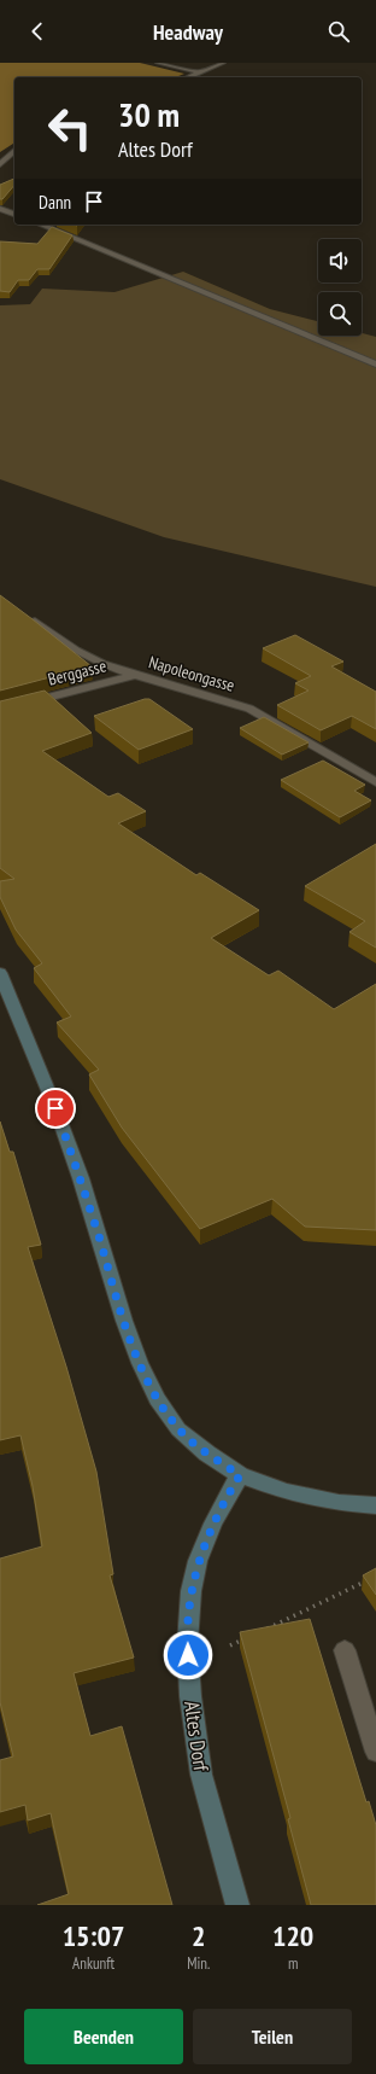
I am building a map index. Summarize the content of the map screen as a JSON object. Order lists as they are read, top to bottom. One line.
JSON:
{"streets":{"main road":["Altes Dorf"],"street":["Berggasse","Napoleongasse"]},"crossings":[["Berggasse","Napoleongasse"]],"page":{"header":"Headway","turn":["30 m","Altes Dorf"],"then":"Dann","eta":["15:07","Ankunft","2","Min.","120","m"],"buttons":["Beenden","Teilen"]}}
